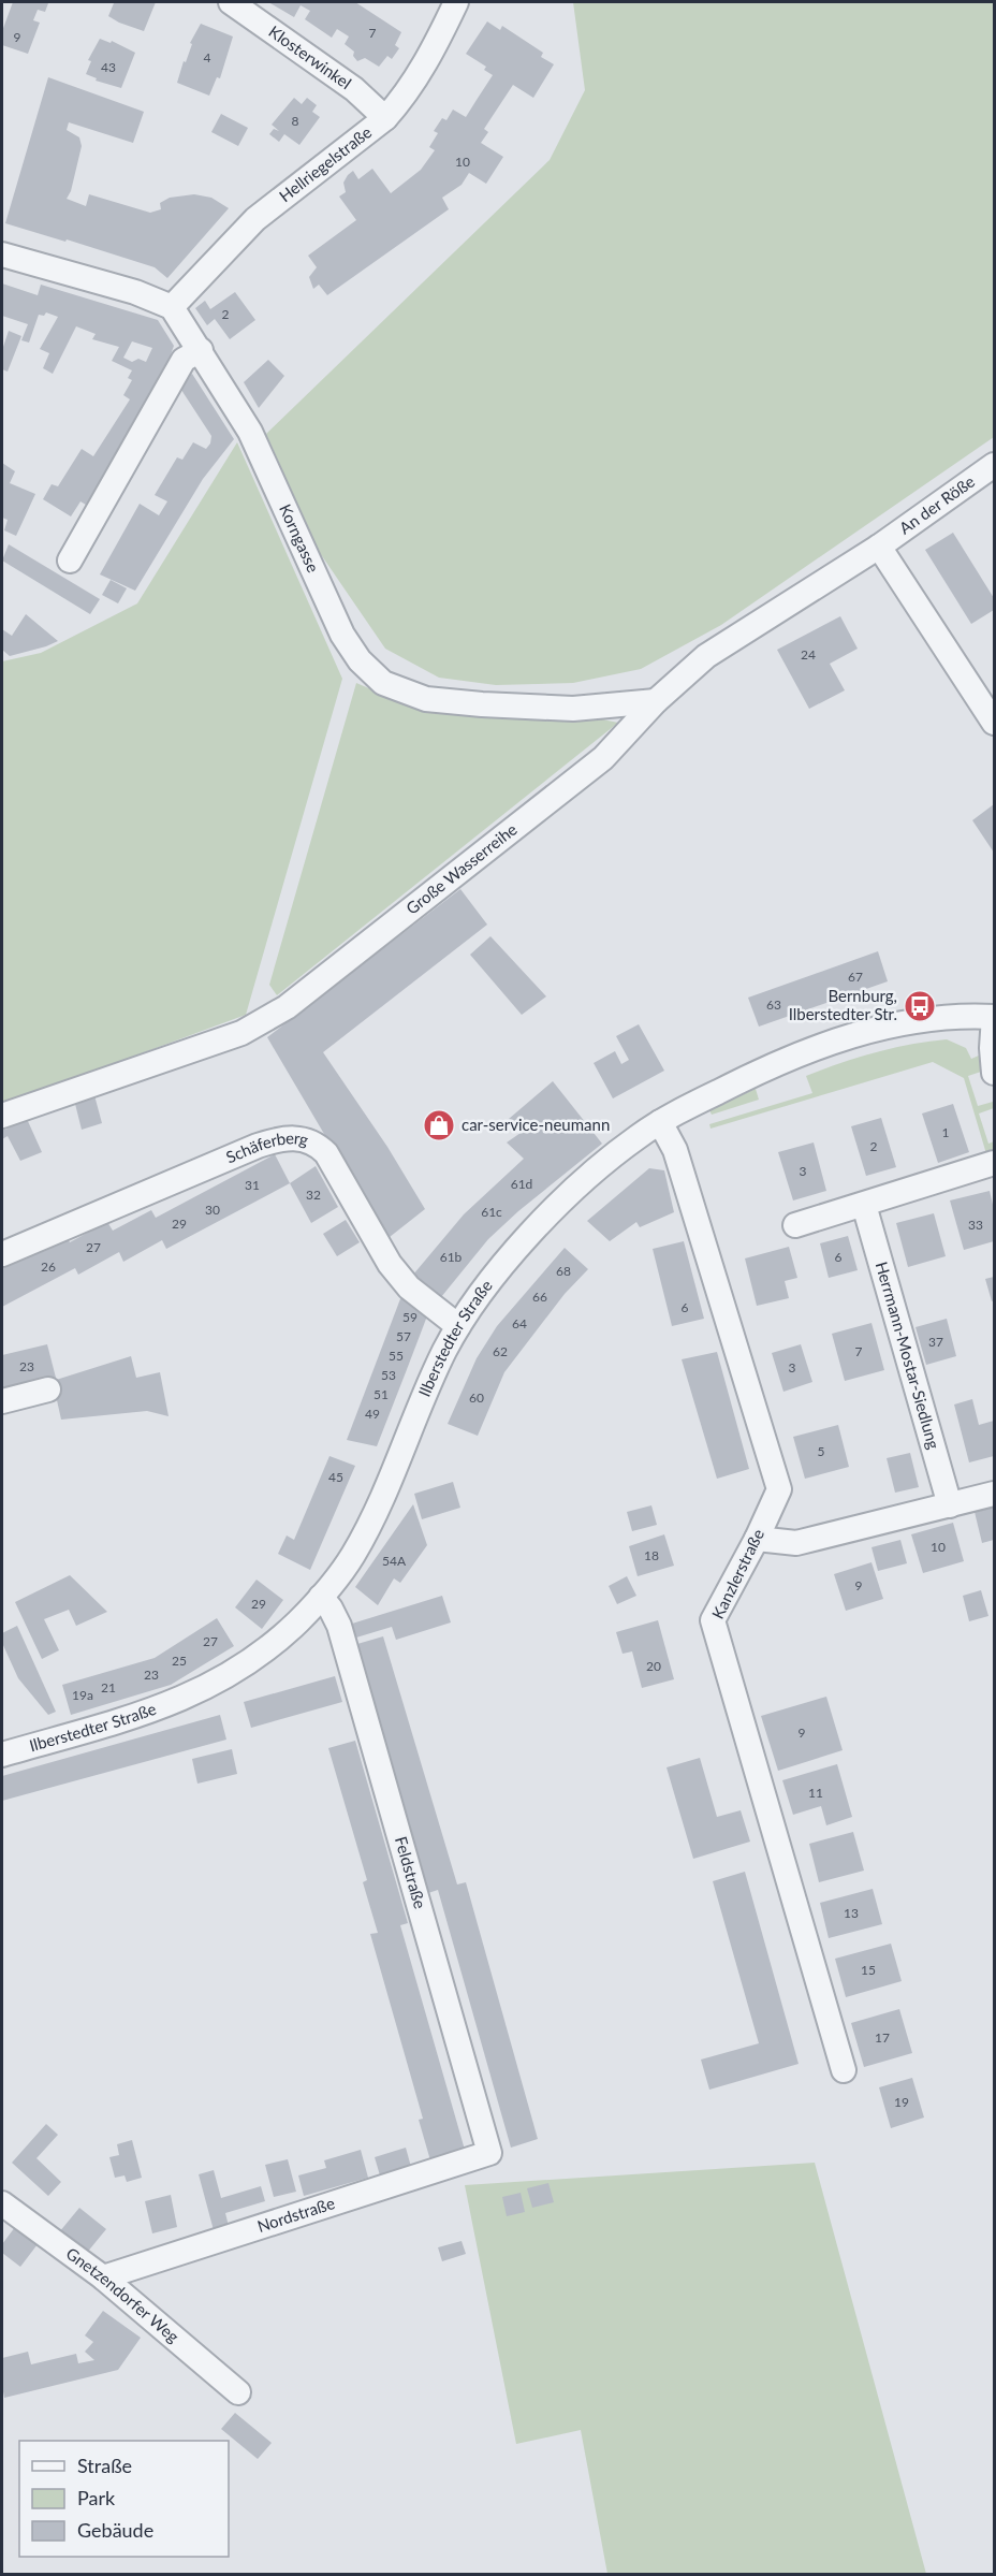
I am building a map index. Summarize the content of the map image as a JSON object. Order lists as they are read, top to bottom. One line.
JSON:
{"streets":{"street":["Klosterwinkel","Hellriegelstraße","An der Röße","Korngasse","Große Wasserreihe","Schäferberg","Ilberstedter Straße","Herrmann-Mostar-Siedlung","Kanzlerstraße","Feldstraße","Nordstraße","Gnetzendorfer Weg"]},"crossings":[["Klosterwinkel","Hellriegelstraße"],["Hellriegelstraße","Korngasse"],["An der Röße","Große Wasserreihe"],["Korngasse","Große Wasserreihe"],["Schäferberg","Ilberstedter Straße"],["Ilberstedter Straße","Kanzlerstraße"],["Ilberstedter Straße","Feldstraße"],["Feldstraße","Nordstraße"],["Nordstraße","Gnetzendorfer Weg"]],"places":{"bus stop":["Bernburg, Ilberstedter Str."],"shop":["car-service-neumann"]},"house_numbers":["7","9","4","43","8","10","2","24","67","63","1","2","3","61d","31","32","30","61c","29","33","27","61b","6","26","68","66","6","59","64","57","37","62","7","55","23","3","53","51","60","49","5","45","10","18","54A","9","29","27","25","20","23","21","19a","9","11","13","15","17","19"],"legend":["Straße","Park","Gebäude"]}
